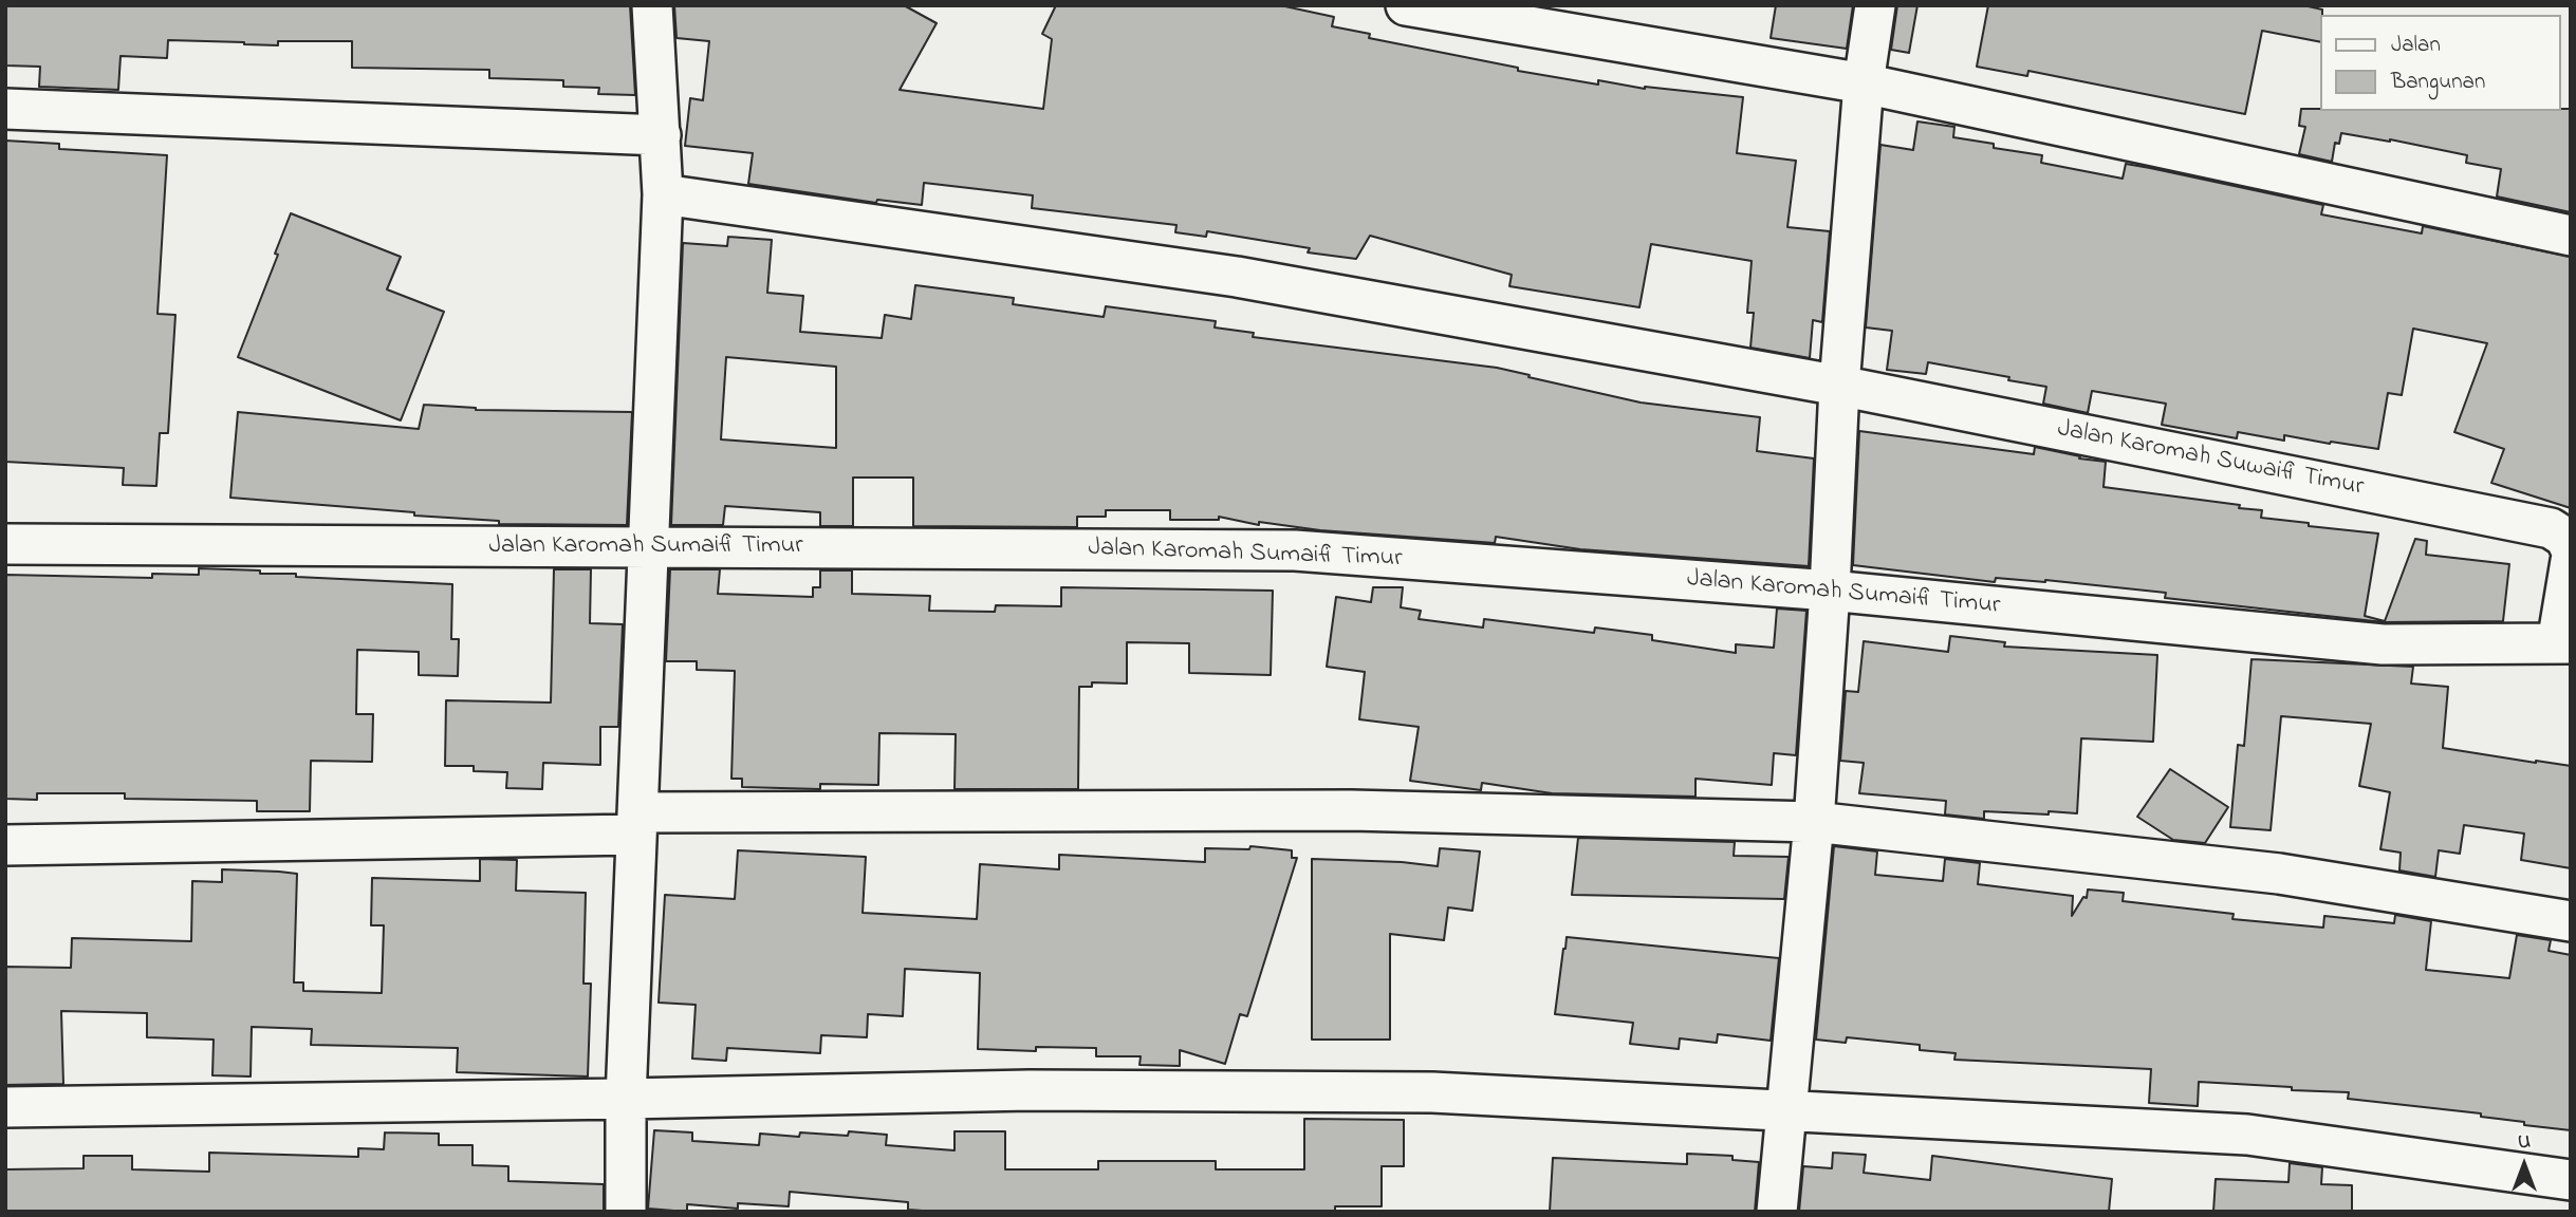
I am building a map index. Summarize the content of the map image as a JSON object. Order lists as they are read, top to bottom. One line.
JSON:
{"streets":{"street":["Jalan Karomah Suwaifi Timur","Jalan Karomah Sumaifi Timur"]},"legend":["Jalan","Bangunan"],"north":"top"}
